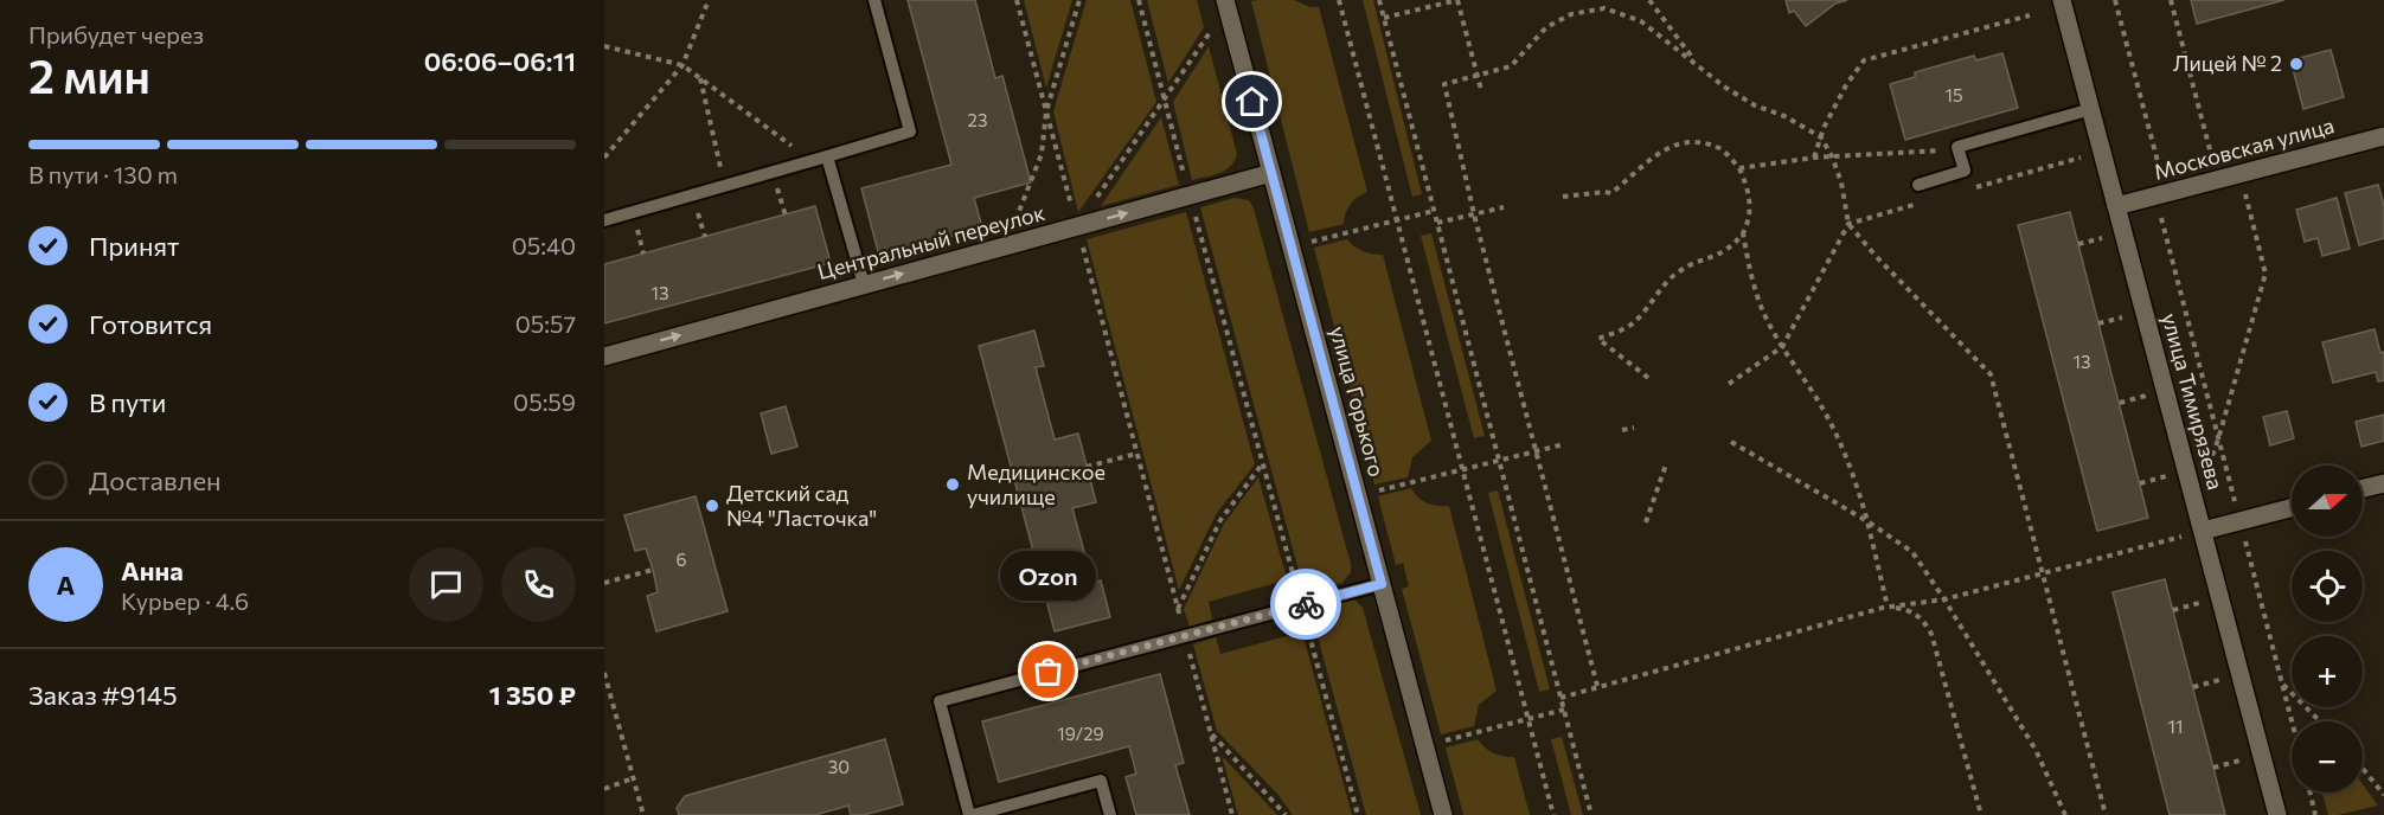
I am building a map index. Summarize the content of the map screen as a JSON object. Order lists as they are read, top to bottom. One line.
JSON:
{"streets":{"street":["Московская улица","Центральный переулок","улица Горького","улица Тимирязева"]},"crossings":[["Московская улица","улица Тимирязева"],["Центральный переулок","улица Горького"]],"one_way":["Центральный переулок"],"places":["Лицей № 2","Медицинское училище","Детский сад №4 \"Ласточка\"","Ozon"],"house_numbers":["15","23","13","13","6","11","19/29","30"],"north":"right","page":{"heading":["2 мин","Прибудет через","06:06–06:11"],"panel":["Анна","Курьер · 4.6","Заказ #9145","1 350 ₽"],"bar":"В пути · 130 m","list":[["Принят","05:40"],["Готовится","05:57"],["В пути","05:59"],"Доставлен"],"map_buttons":["+","−"],"round":"А","bubble":"Ozon"}}
